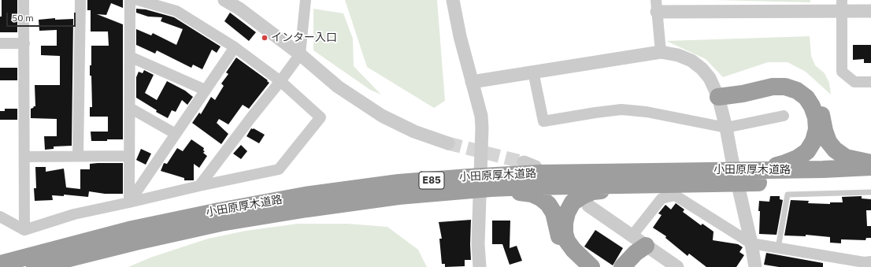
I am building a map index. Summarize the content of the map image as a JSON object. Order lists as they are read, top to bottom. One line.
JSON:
{"streets":{"highway":["小田原厚木道路","E85"]},"places":["インター入口"],"scale_bar":"50 m"}
